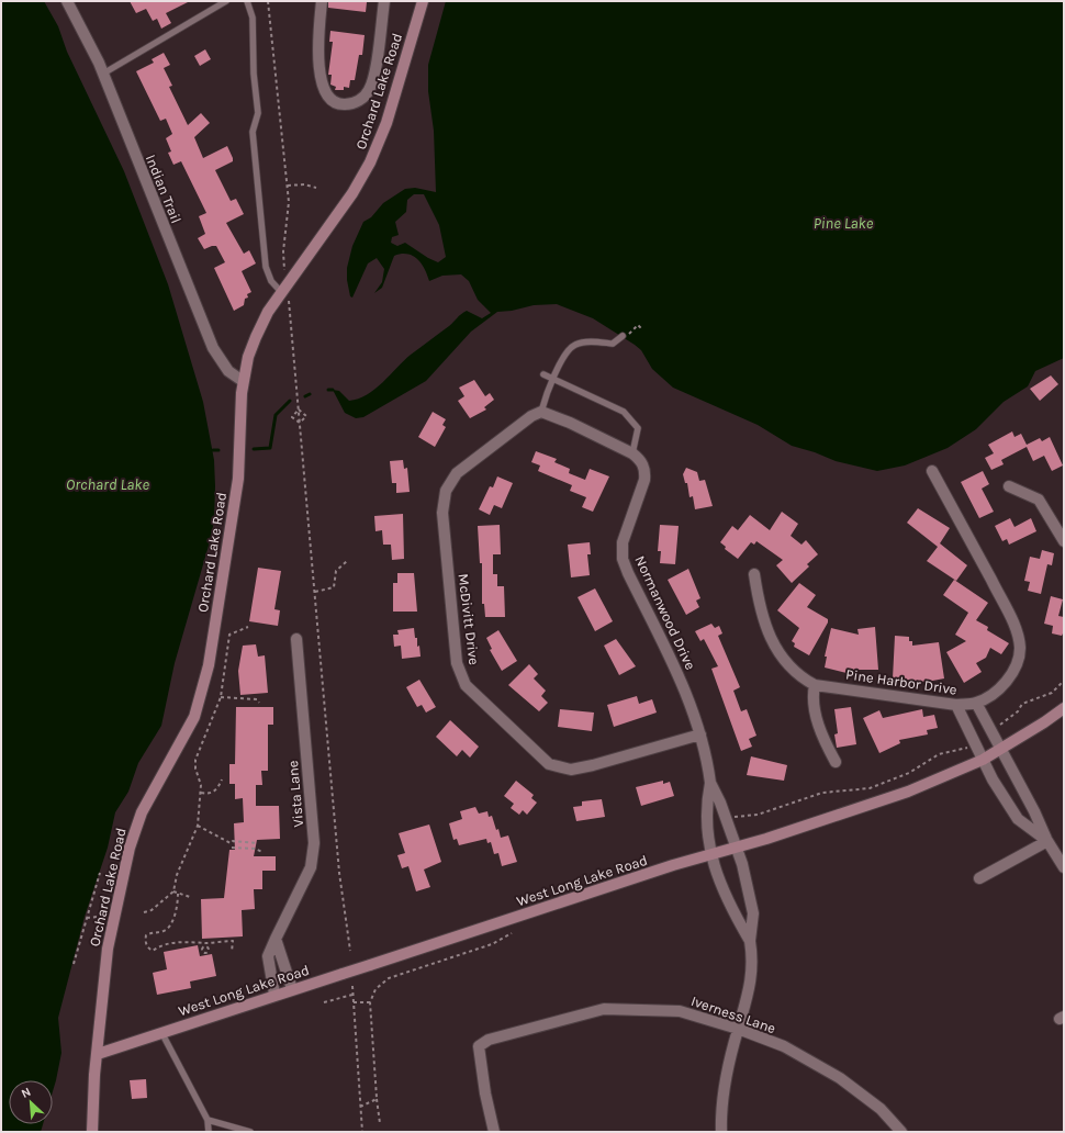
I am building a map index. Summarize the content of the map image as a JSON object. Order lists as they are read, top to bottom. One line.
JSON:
{"streets":{"main road":["Orchard Lake Road","West Long Lake Road"],"street":["Indian Trail","Normanwood Drive","McDivitt Drive","Pine Harbor Drive","Vista Lane","Iverness Lane"]},"crossings":[["Orchard Lake Road","Indian Trail"],["Orchard Lake Road","West Long Lake Road"],["Normanwood Drive","McDivitt Drive"],["Normanwood Drive","West Long Lake Road"],["Normanwood Drive","Iverness Lane"],["Vista Lane","West Long Lake Road"]],"water":["Pine Lake","Orchard Lake"],"north":"top left"}
